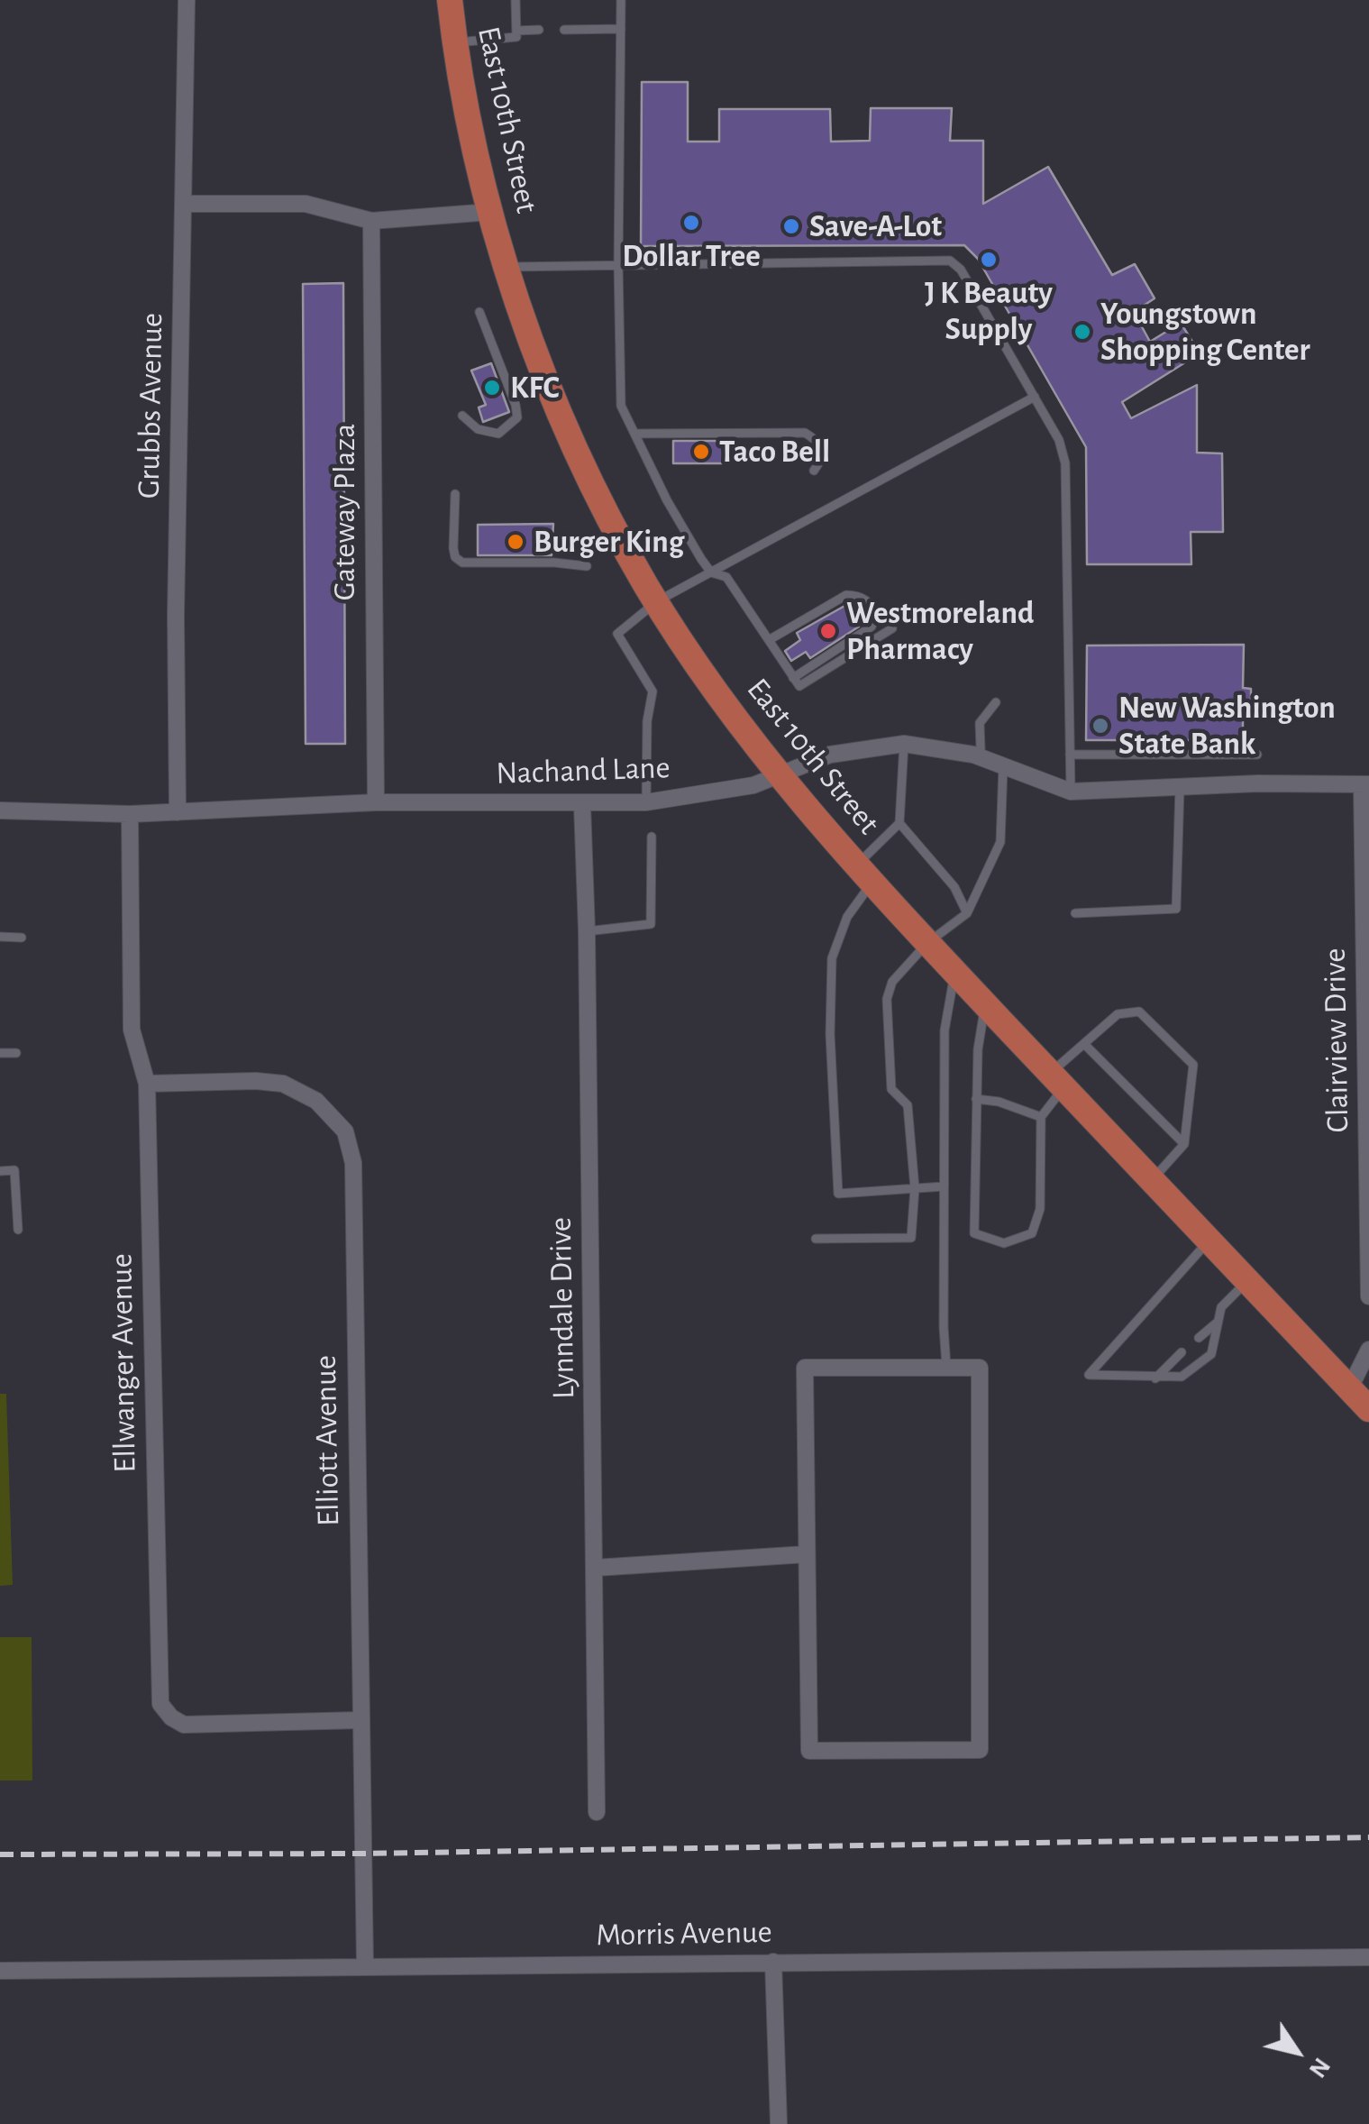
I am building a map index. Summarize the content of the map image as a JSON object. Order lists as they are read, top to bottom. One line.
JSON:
{"streets":{"main road":["East 10th Street"],"street":["Grubbs Avenue","Gateway Plaza","Nachand Lane","Clairview Drive","Lynndale Drive","Ellwanger Avenue","Elliott Avenue","Morris Avenue"]},"crossings":[["East 10th Street","Nachand Lane"],["Grubbs Avenue","Nachand Lane"],["Gateway Plaza","Nachand Lane"],["Nachand Lane","Clairview Drive"],["Nachand Lane","Lynndale Drive"],["Nachand Lane","Ellwanger Avenue"],["Ellwanger Avenue","Elliott Avenue"],["Elliott Avenue","Morris Avenue"]],"places":["Dollar Tree","Save-A-Lot","J K Beauty Supply","Youngstown Shopping Center","KFC","Taco Bell","Burger King","Westmoreland Pharmacy","New Washington State Bank"],"north":"bottom right"}
